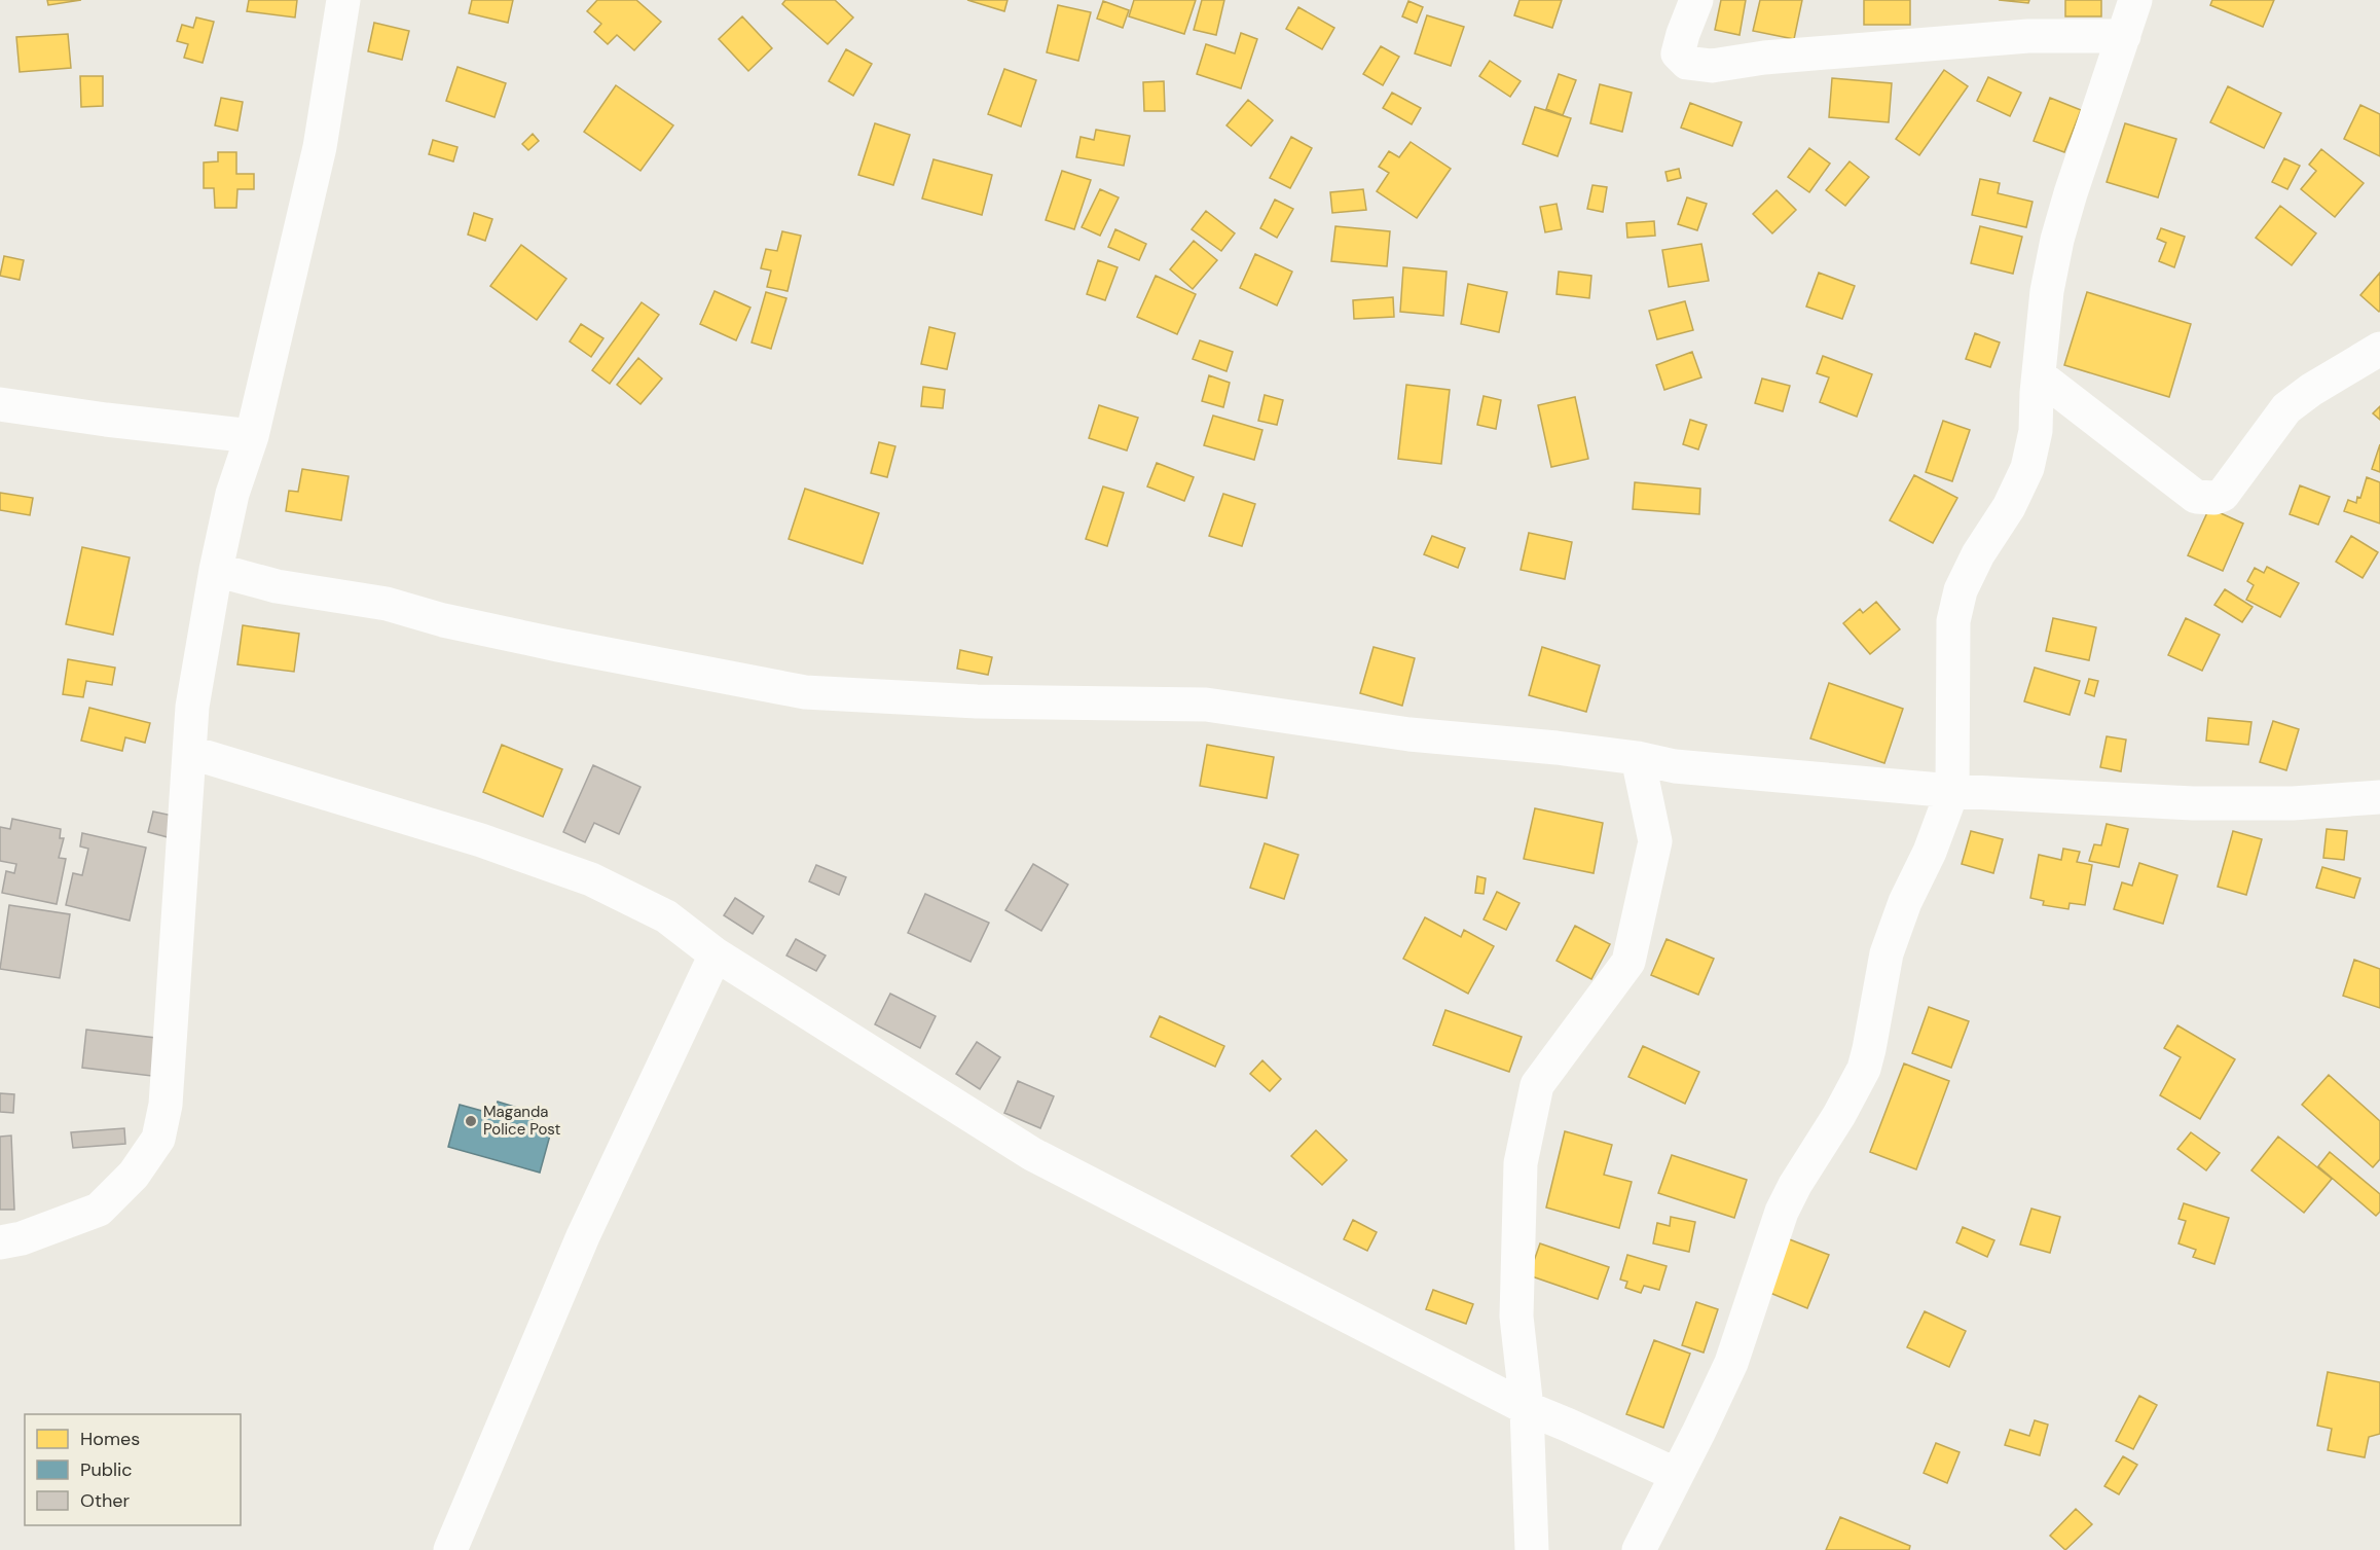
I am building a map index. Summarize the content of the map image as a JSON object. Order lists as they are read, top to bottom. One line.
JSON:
{"places":["Maganda Police Post"],"legend":["Homes","Public","Other"]}
